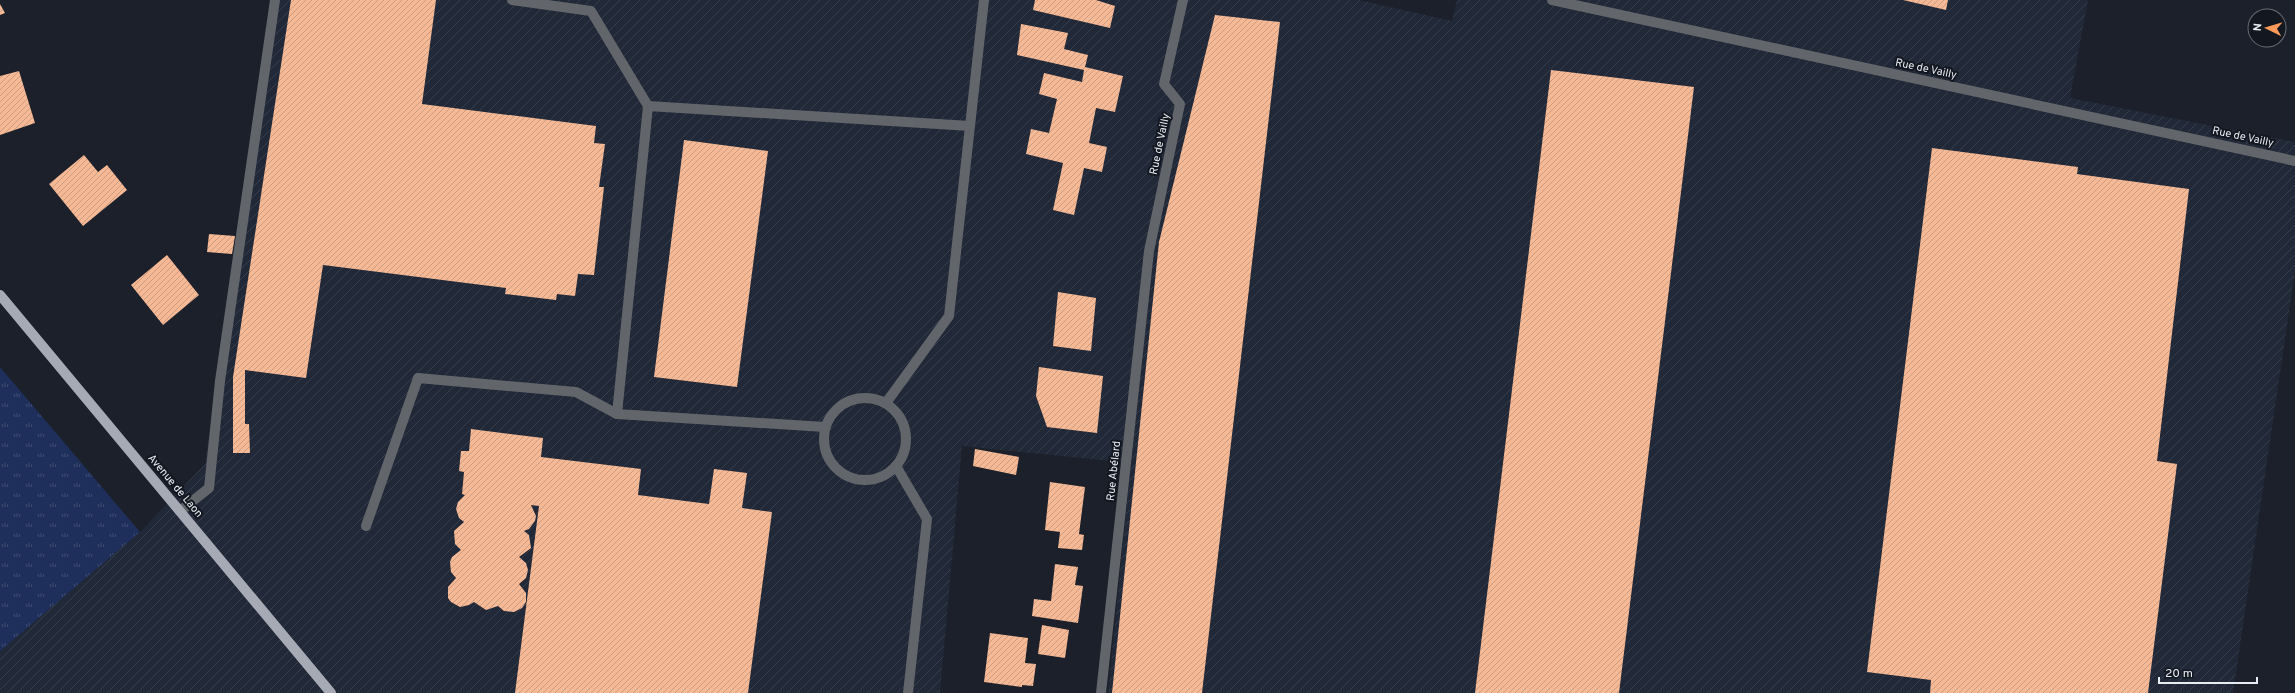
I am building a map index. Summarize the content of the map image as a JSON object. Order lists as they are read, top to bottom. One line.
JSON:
{"streets":{"main road":["Avenue de Laon"],"street":["Rue de Vailly","Rue Abélard"]},"crossings":[["Rue de Vailly","Rue Abélard"]],"scale_bar":"20 m","north":"left"}
